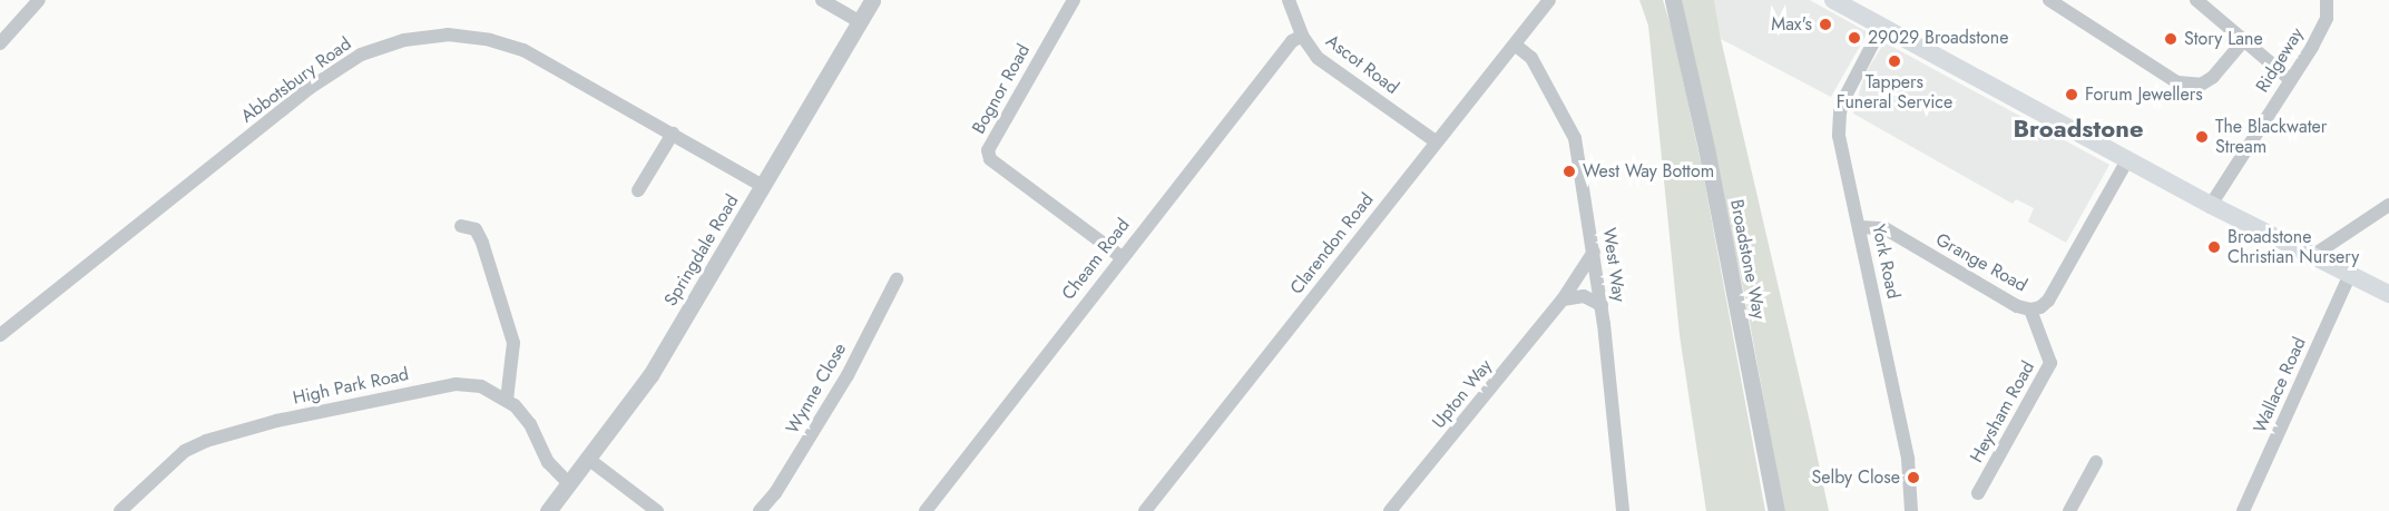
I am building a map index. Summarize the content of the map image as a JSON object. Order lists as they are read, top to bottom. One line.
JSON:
{"streets":{"street":["Ridgeway","Ascot Road","Abbotsbury Road","Bognor Road","Clarendon Road","Springdale Road","Cheam Road","Broadstone Way","York Road","Grange Road","West Way","Wallace Road","High Park Road","Wynne Close","Upton Way","Heysham Road"]},"crossings":[["Ascot Road","Clarendon Road"],["Ascot Road","Cheam Road"],["Abbotsbury Road","Springdale Road"],["Bognor Road","Cheam Road"],["Clarendon Road","West Way"],["Springdale Road","High Park Road"],["York Road","Grange Road"],["Grange Road","Heysham Road"],["West Way","Upton Way"]],"districts":["Broadstone"],"places":["Max's","29029 Broadstone","Story Lane","Tappers Funeral Service","Forum Jewellers","The Blackwater Stream","West Way Bottom","Broadstone Christian Nursery","Selby Close"]}
